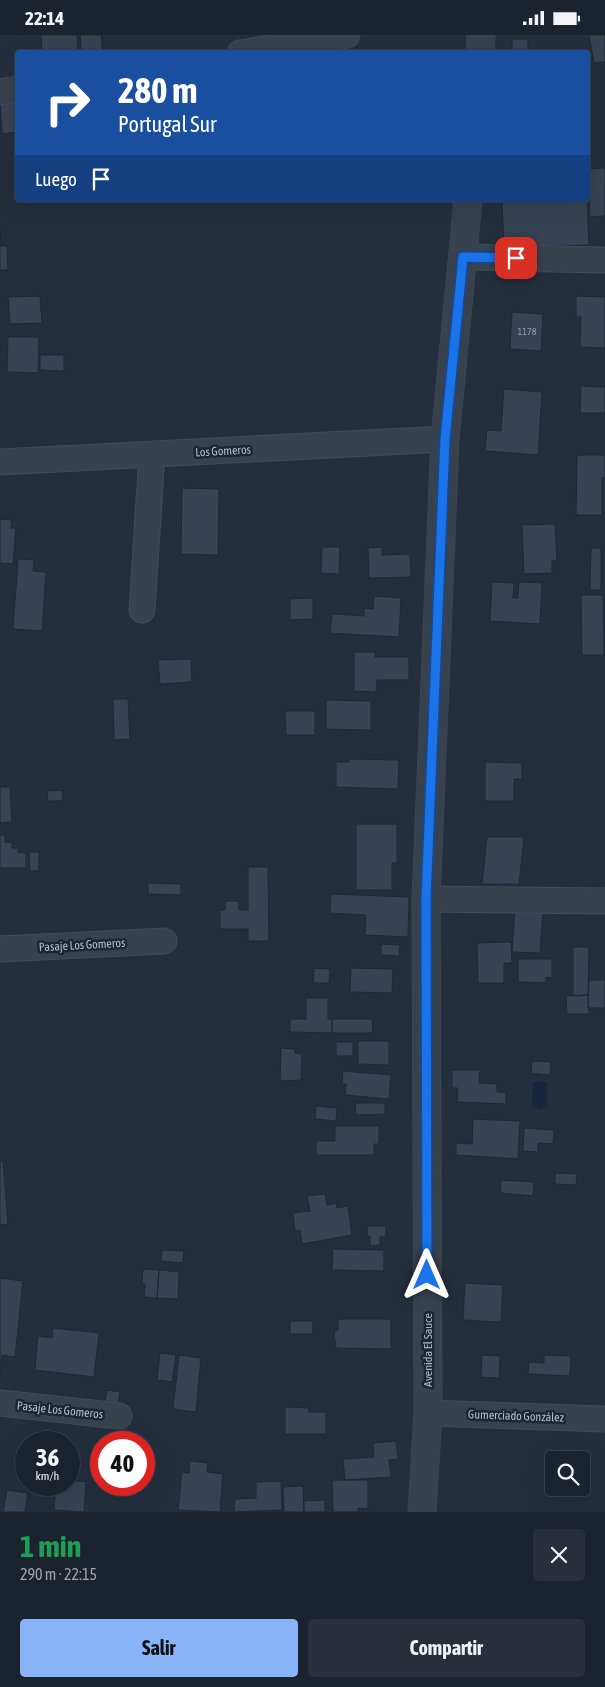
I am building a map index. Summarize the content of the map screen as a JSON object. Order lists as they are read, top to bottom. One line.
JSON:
{"streets":{"street":["Los Gomeros","Pasaje Los Gomeros","Avenida El Sauce","Gumerciado González"]},"crossings":[["Los Gomeros","Avenida El Sauce"],["Avenida El Sauce","Gumerciado González"]],"house_numbers":["1178"],"page":{"status":"22:14","turn":["280 m","Portugal Sur"],"then":"Luego","speed":"36 km/h","limit":"40","heading":["1 min","290 m · 22:15"],"buttons":["Salir","Compartir"]}}
